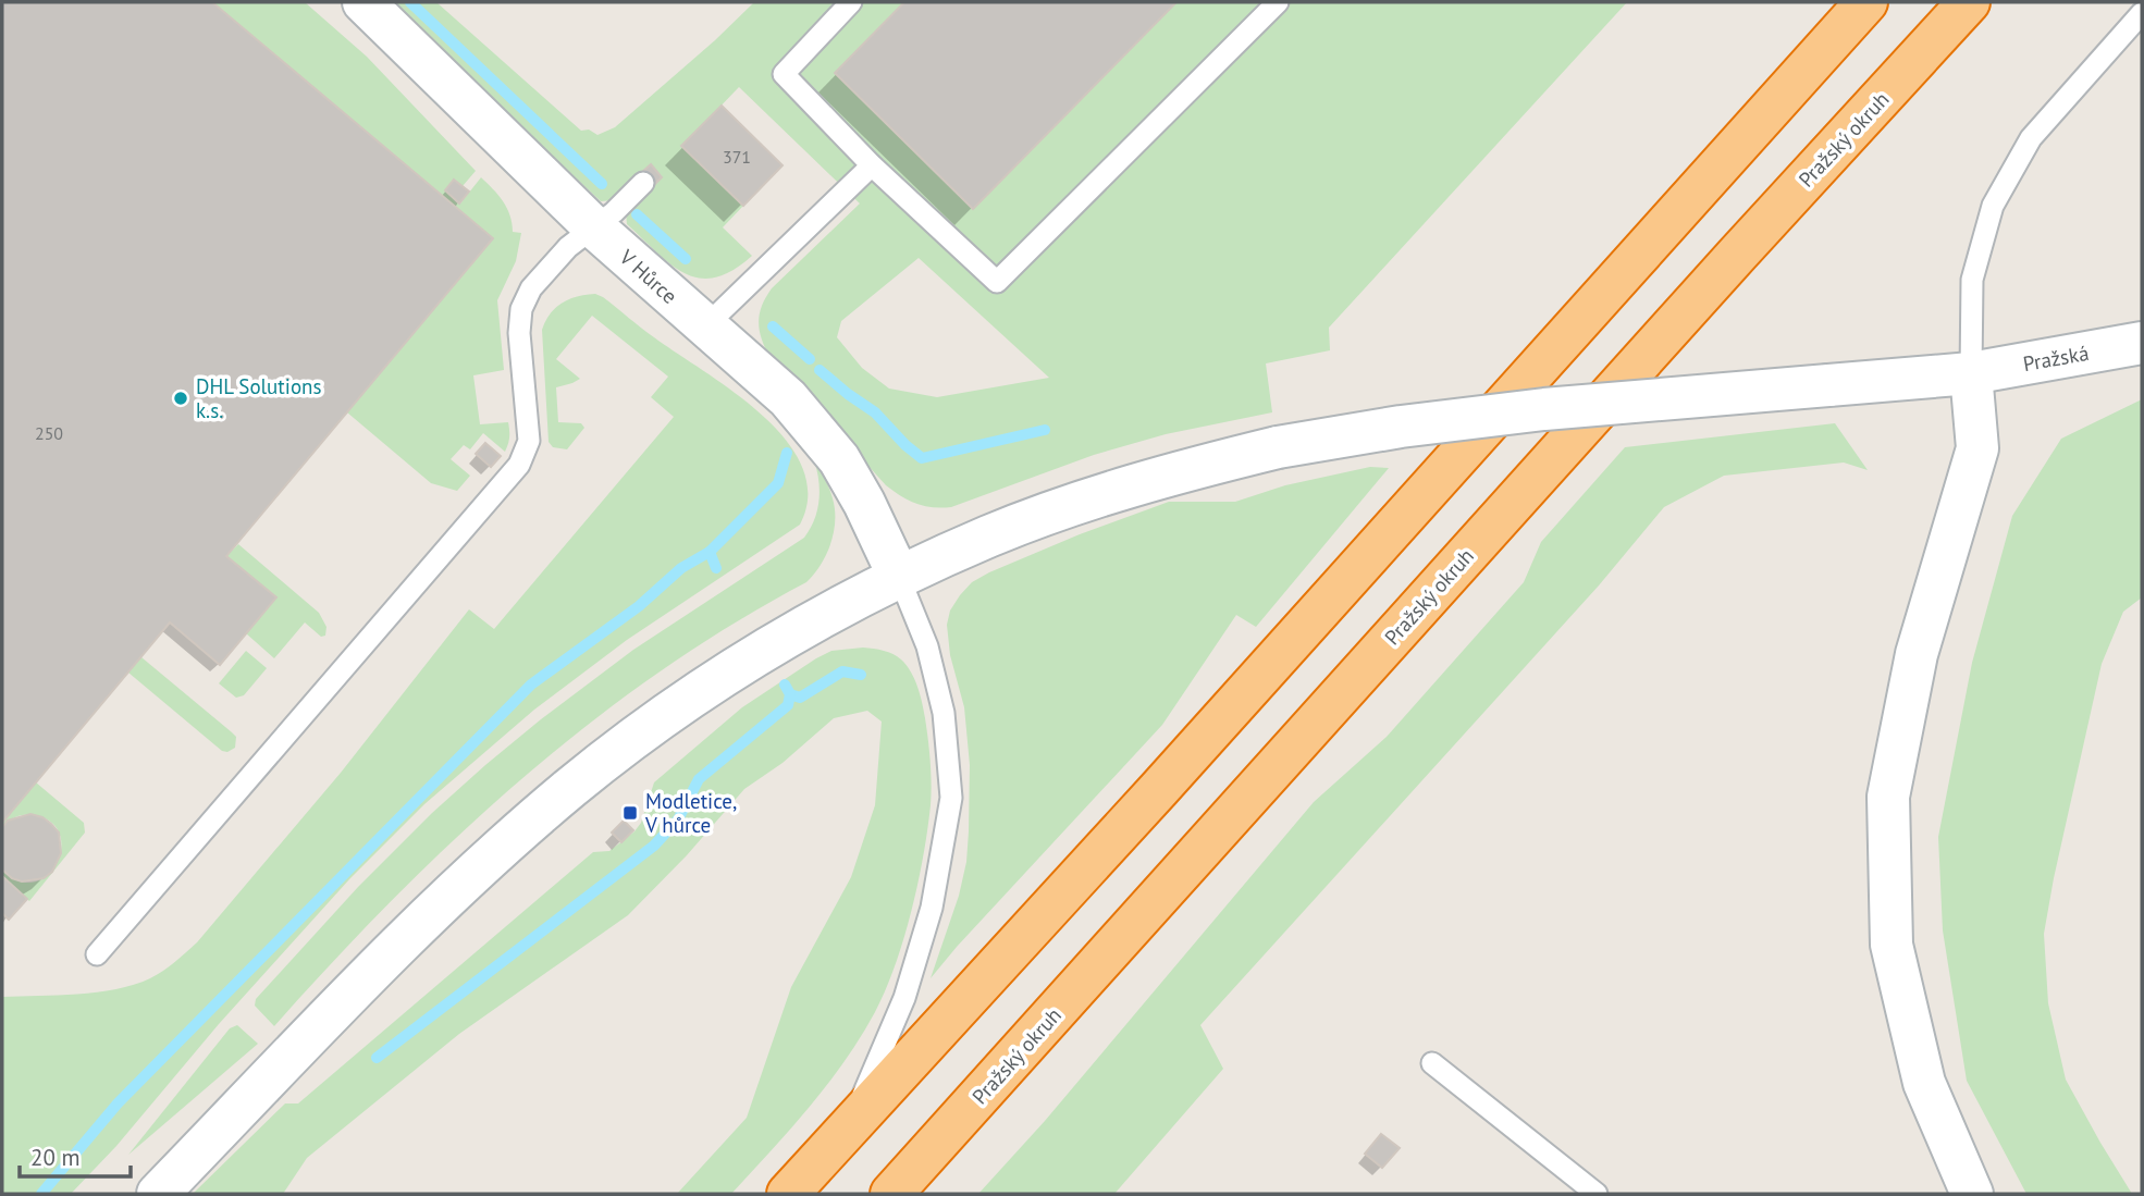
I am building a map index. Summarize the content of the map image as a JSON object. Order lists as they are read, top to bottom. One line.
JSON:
{"streets":{"highway":["Pražský okruh"],"main road":["V Hůrce","Pražská"]},"crossings":[["V Hůrce","Pražská"]],"places":{"other":["DHL Solutions k.s."],"transit":["Modletice, V hůrce"]},"house_numbers":["371","250"],"scale_bar":"20 m"}
